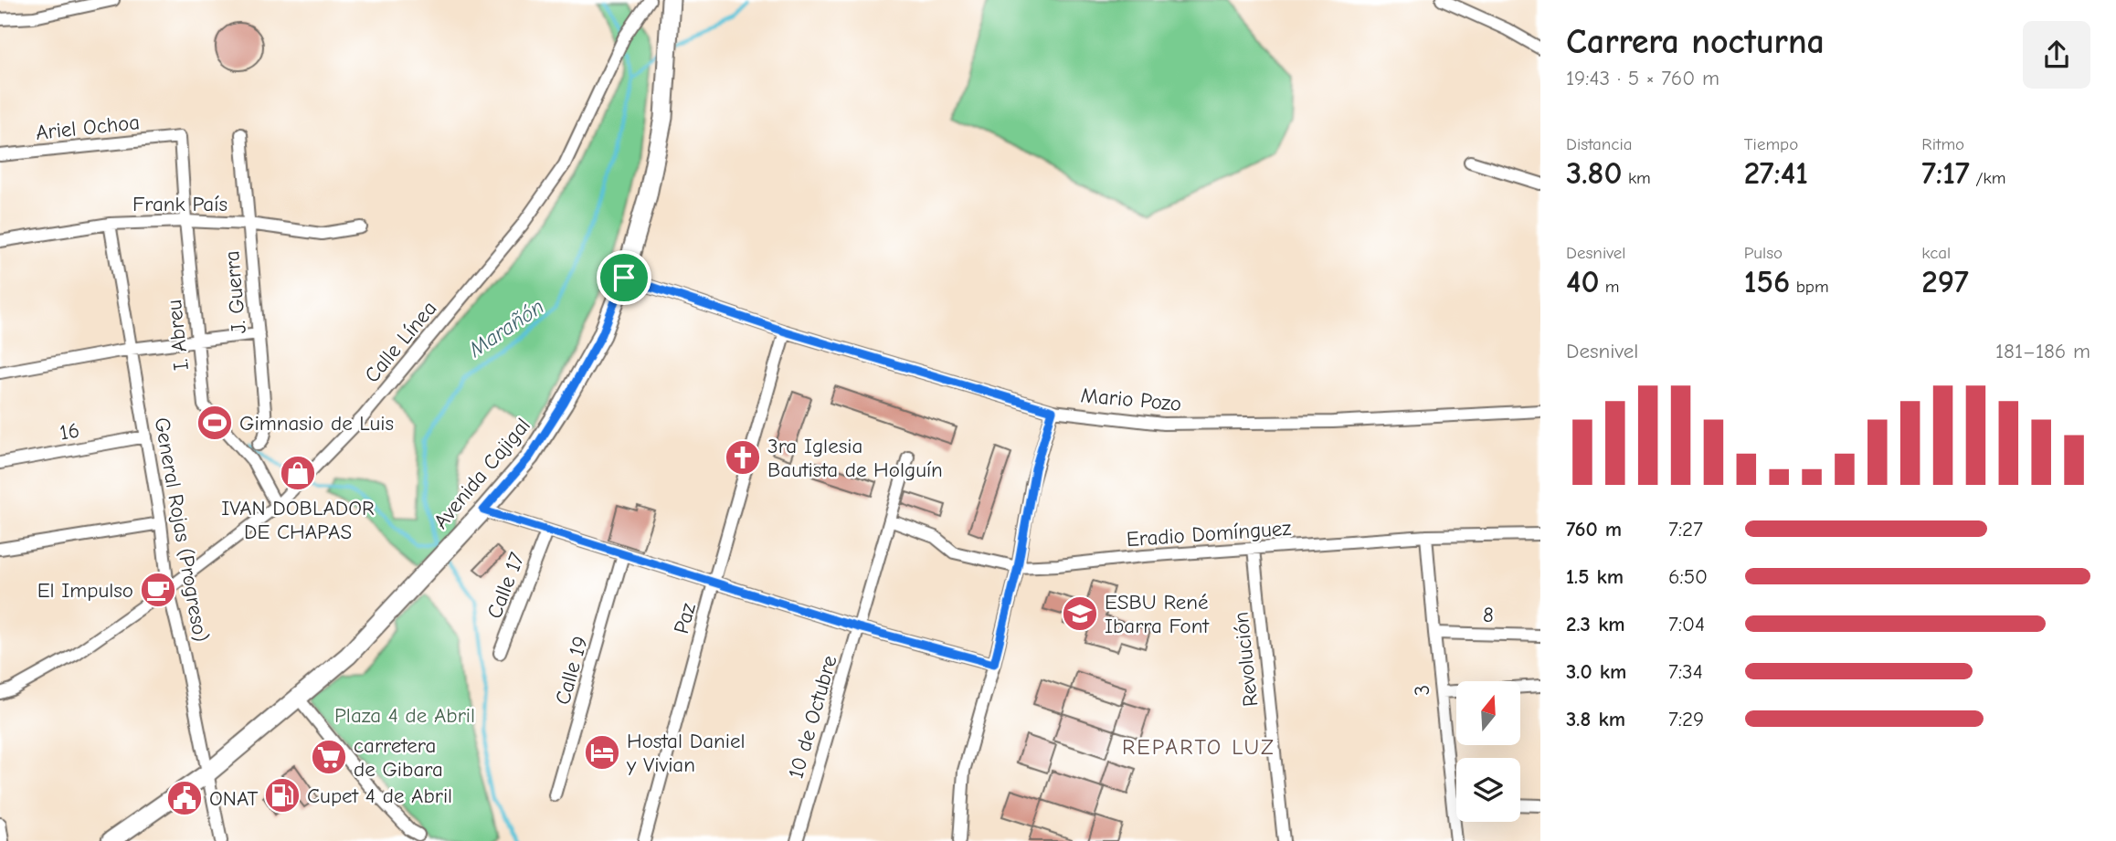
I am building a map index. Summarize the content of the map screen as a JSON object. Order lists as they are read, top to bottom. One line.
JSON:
{"streets":{"main road":["Avenida Cajigal"],"street":["Ariel Ochoa","Frank País","J. Guerra","I. Abreu","Calle Línea","Mario Pozo","16","General Rojas (Progreso)","Eradio Domínguez","Calle 17","8","Paz","Revolución","Calle 19","3","10 de Octubre"]},"crossings":[["Ariel Ochoa","I. Abreu"],["Frank País","J. Guerra"],["Frank País","I. Abreu"],["Frank País","General Rojas (Progreso)"],["I. Abreu","Calle Línea"],["Calle Línea","General Rojas (Progreso)"],["Mario Pozo","Avenida Cajigal"],["Mario Pozo","Paz"],["16","General Rojas (Progreso)"],["Avenida Cajigal","General Rojas (Progreso)"],["Eradio Domínguez","Revolución"],["Eradio Domínguez","3"],["Eradio Domínguez","10 de Octubre"],["8","3"]],"districts":["REPARTO LUZ"],"water":["Marañón"],"parks":["Plaza 4 de Abril"],"places":{"sports":["Gimnasio de Luis"],"church":["3ra Iglesia Bautista de Holguín"],"shop":["IVAN DOBLADOR DE CHAPAS"],"cafe":["El Impulso"],"school or university":["ESBU René Ibarra Font"],"hotel":["Hostal Daniel y Vivian"],"supermarket":["carretera de Gibara"],"fuel station":["Cupet 4 de Abril"],"public building":["ONAT"]},"north":"top","page":{"heading":["Carrera nocturna","19:43 · 5 × 760 m"],"stats":[["Distancia","3.80 km"],["Tiempo","27:41"],["Ritmo","7:17 /km"],["Desnivel","40 m"],["Pulso","156 bpm"],["kcal","297"]],"chart":["Desnivel","181–186 m"],"list":[{"name":"760 m","note":"7:27"},{"name":"1.5 km","note":"6:50"},{"name":"2.3 km","note":"7:04"},{"name":"3.0 km","note":"7:34"},{"name":"3.8 km","note":"7:29"}]}}
